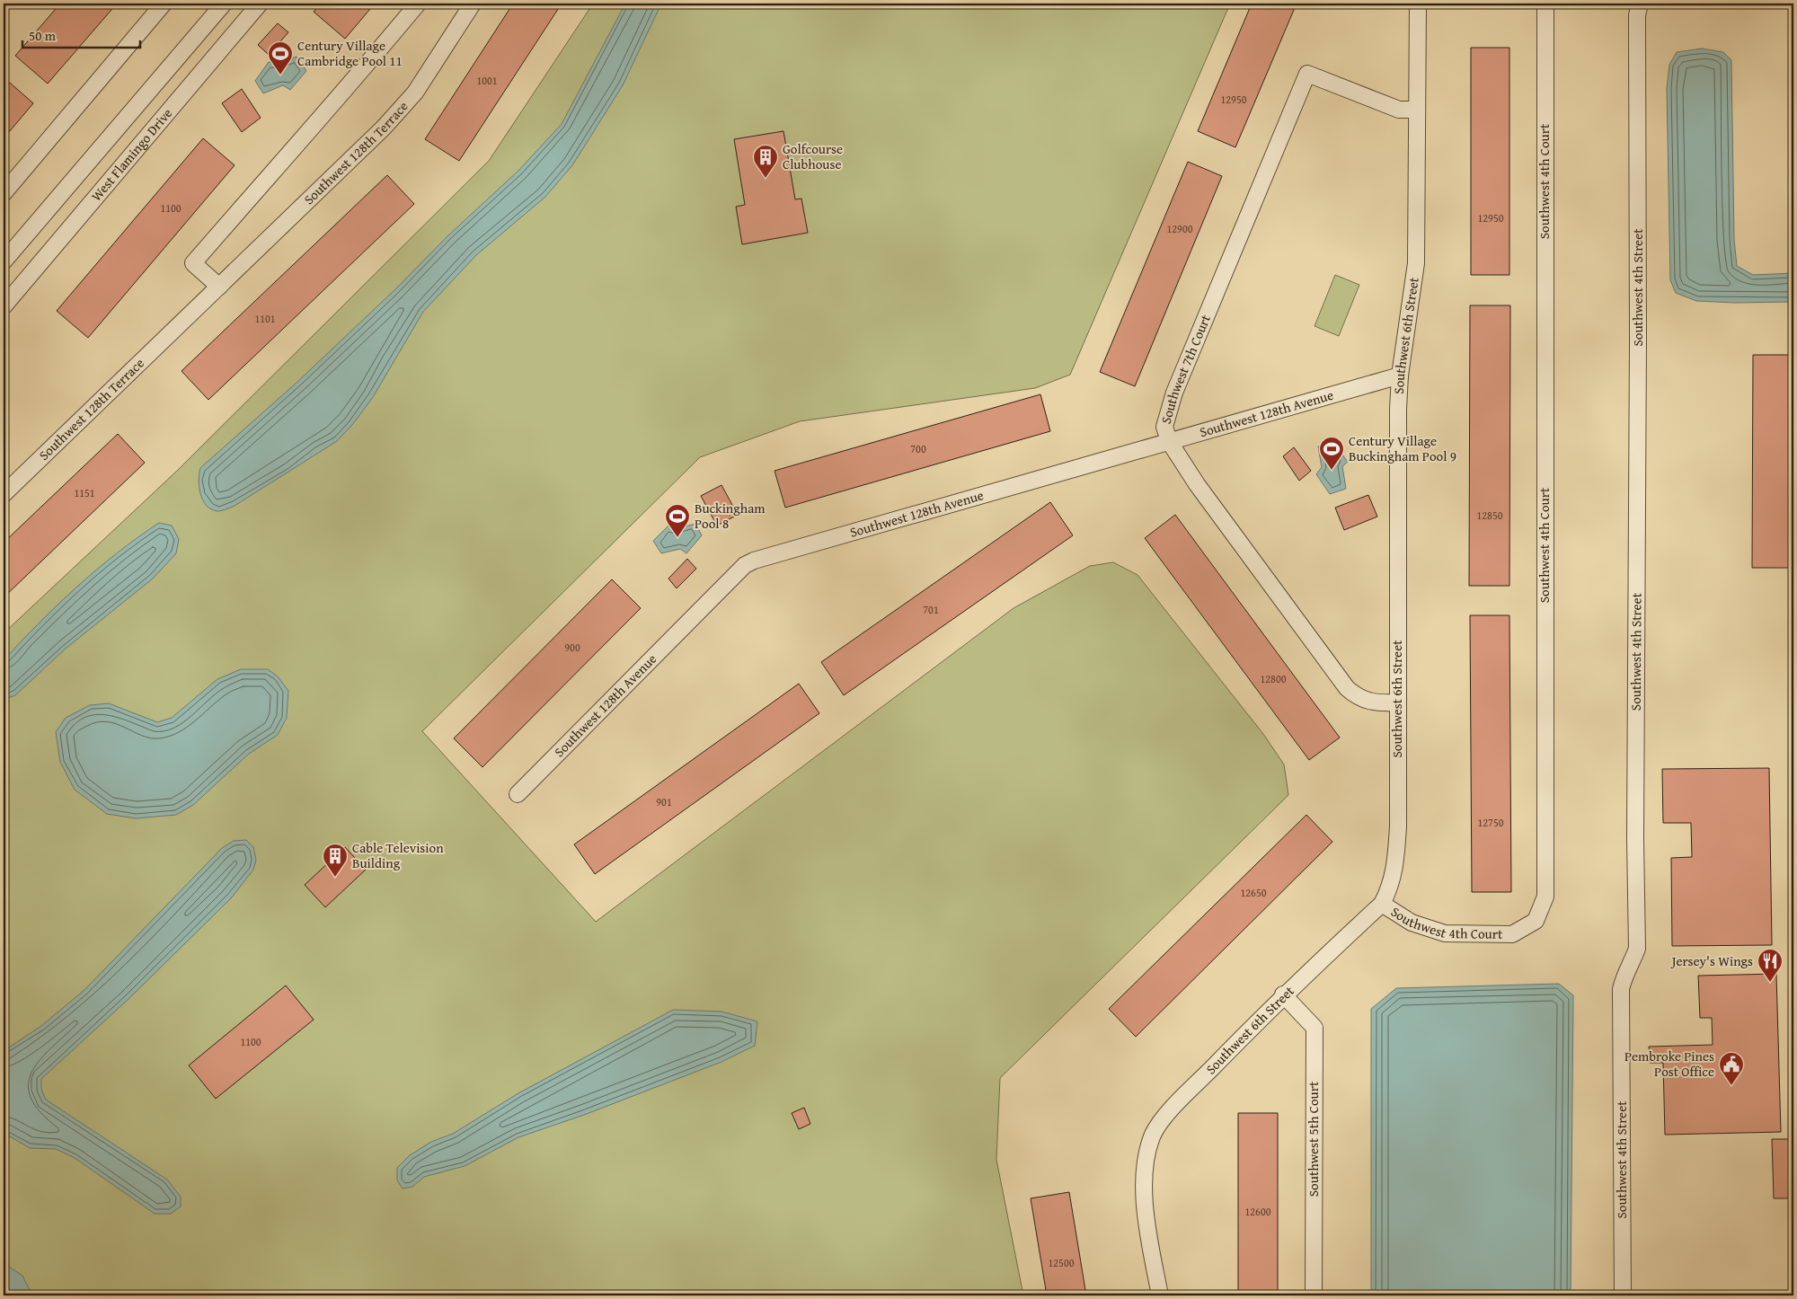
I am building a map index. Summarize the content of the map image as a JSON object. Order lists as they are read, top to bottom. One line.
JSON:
{"streets":{"street":["Southwest 128th Terrace","West Flamingo Drive","Southwest 4th Court","Southwest 4th Street","Southwest 6th Street","Southwest 7th Court","Southwest 128th Avenue","Southwest 5th Court"]},"crossings":[["Southwest 4th Court","Southwest 6th Street"],["Southwest 6th Street","Southwest 7th Court"],["Southwest 6th Street","Southwest 128th Avenue"],["Southwest 6th Street","Southwest 5th Court"],["Southwest 7th Court","Southwest 128th Avenue"]],"places":{"sports":["Century Village Cambridge Pool 11","Century Village Buckingham Pool 9","Buckingham Pool 8"],"building":["Golfcourse Clubhouse","Cable Television Building"],"restaurant":["Jersey's Wings"],"public building":["Pembroke Pines Post Office"]},"house_numbers":["1001","12950","1100","12950","12900","1101","700","1151","12850","701","900","12800","901","12750","12650","1100","12600","12500"],"scale_bar":"50 m"}
